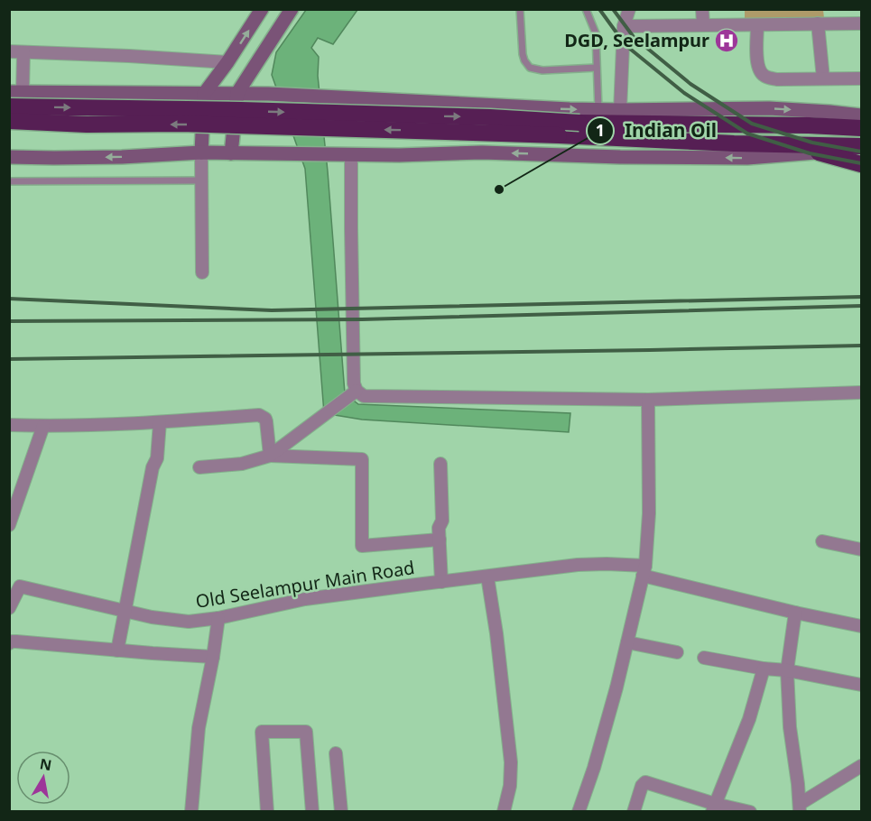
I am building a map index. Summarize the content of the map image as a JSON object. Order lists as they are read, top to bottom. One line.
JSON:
{"streets":{"street":["Old Seelampur Main Road"]},"places":{"hospital":["DGD, Seelampur"],"other":["Indian Oil"]},"north":"top"}
